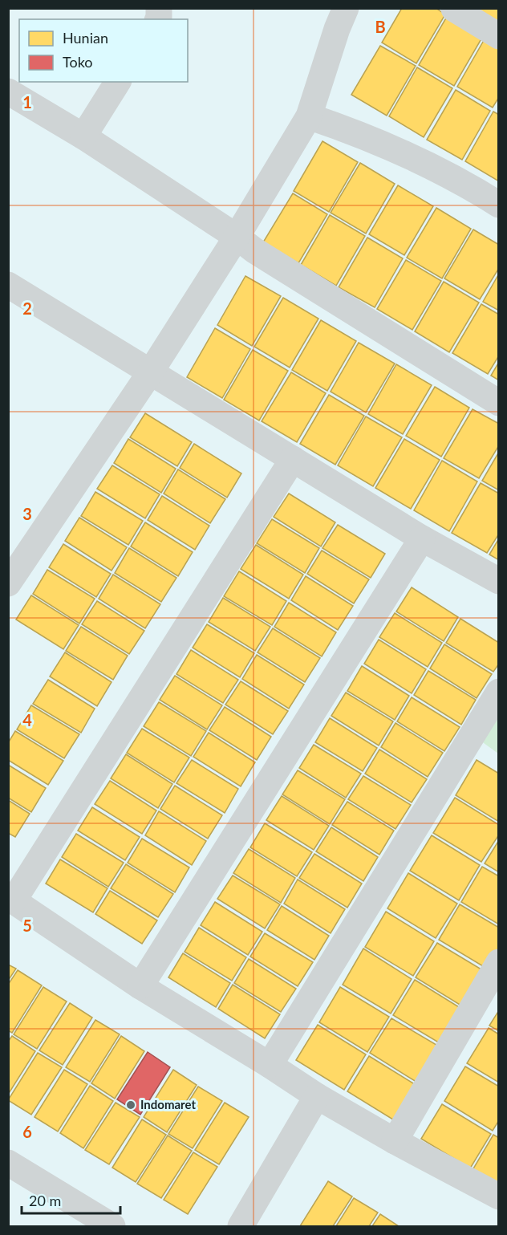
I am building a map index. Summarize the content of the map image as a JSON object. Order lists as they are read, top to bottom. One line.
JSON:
{"places":["Indomaret"],"legend":["Hunian","Toko"],"scale_bar":"20 m","grid":{"columns":["B"],"rows":["1","2","3","4","5","6"]}}
